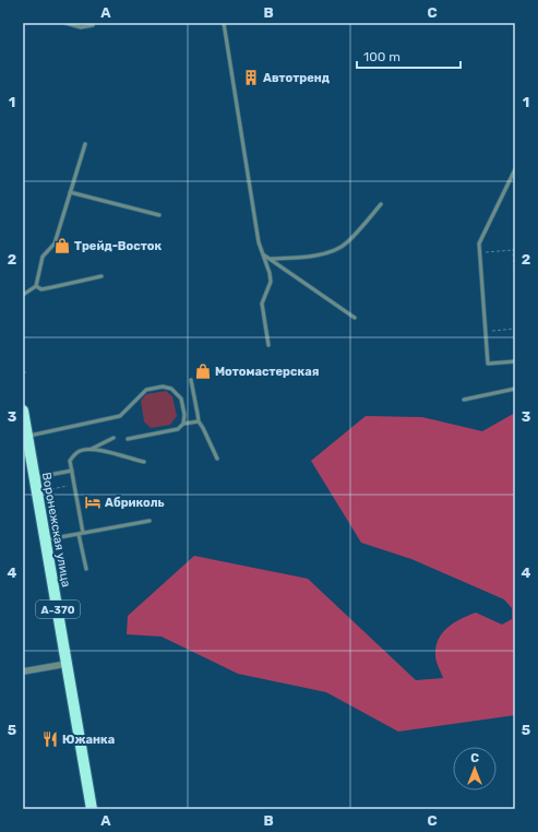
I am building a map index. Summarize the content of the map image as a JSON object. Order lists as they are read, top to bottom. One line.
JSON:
{"streets":{"highway":["Воронежская улица","А-370"]},"places":{"building":["Автотренд"],"shop":["Трейд-Восток","Мотомастерская"],"hotel":["Абриколь"],"restaurant":["Южанка"]},"scale_bar":"100 m","north":"top","grid":{"columns":["A","B","C"],"rows":["1","2","3","4","5"]}}
